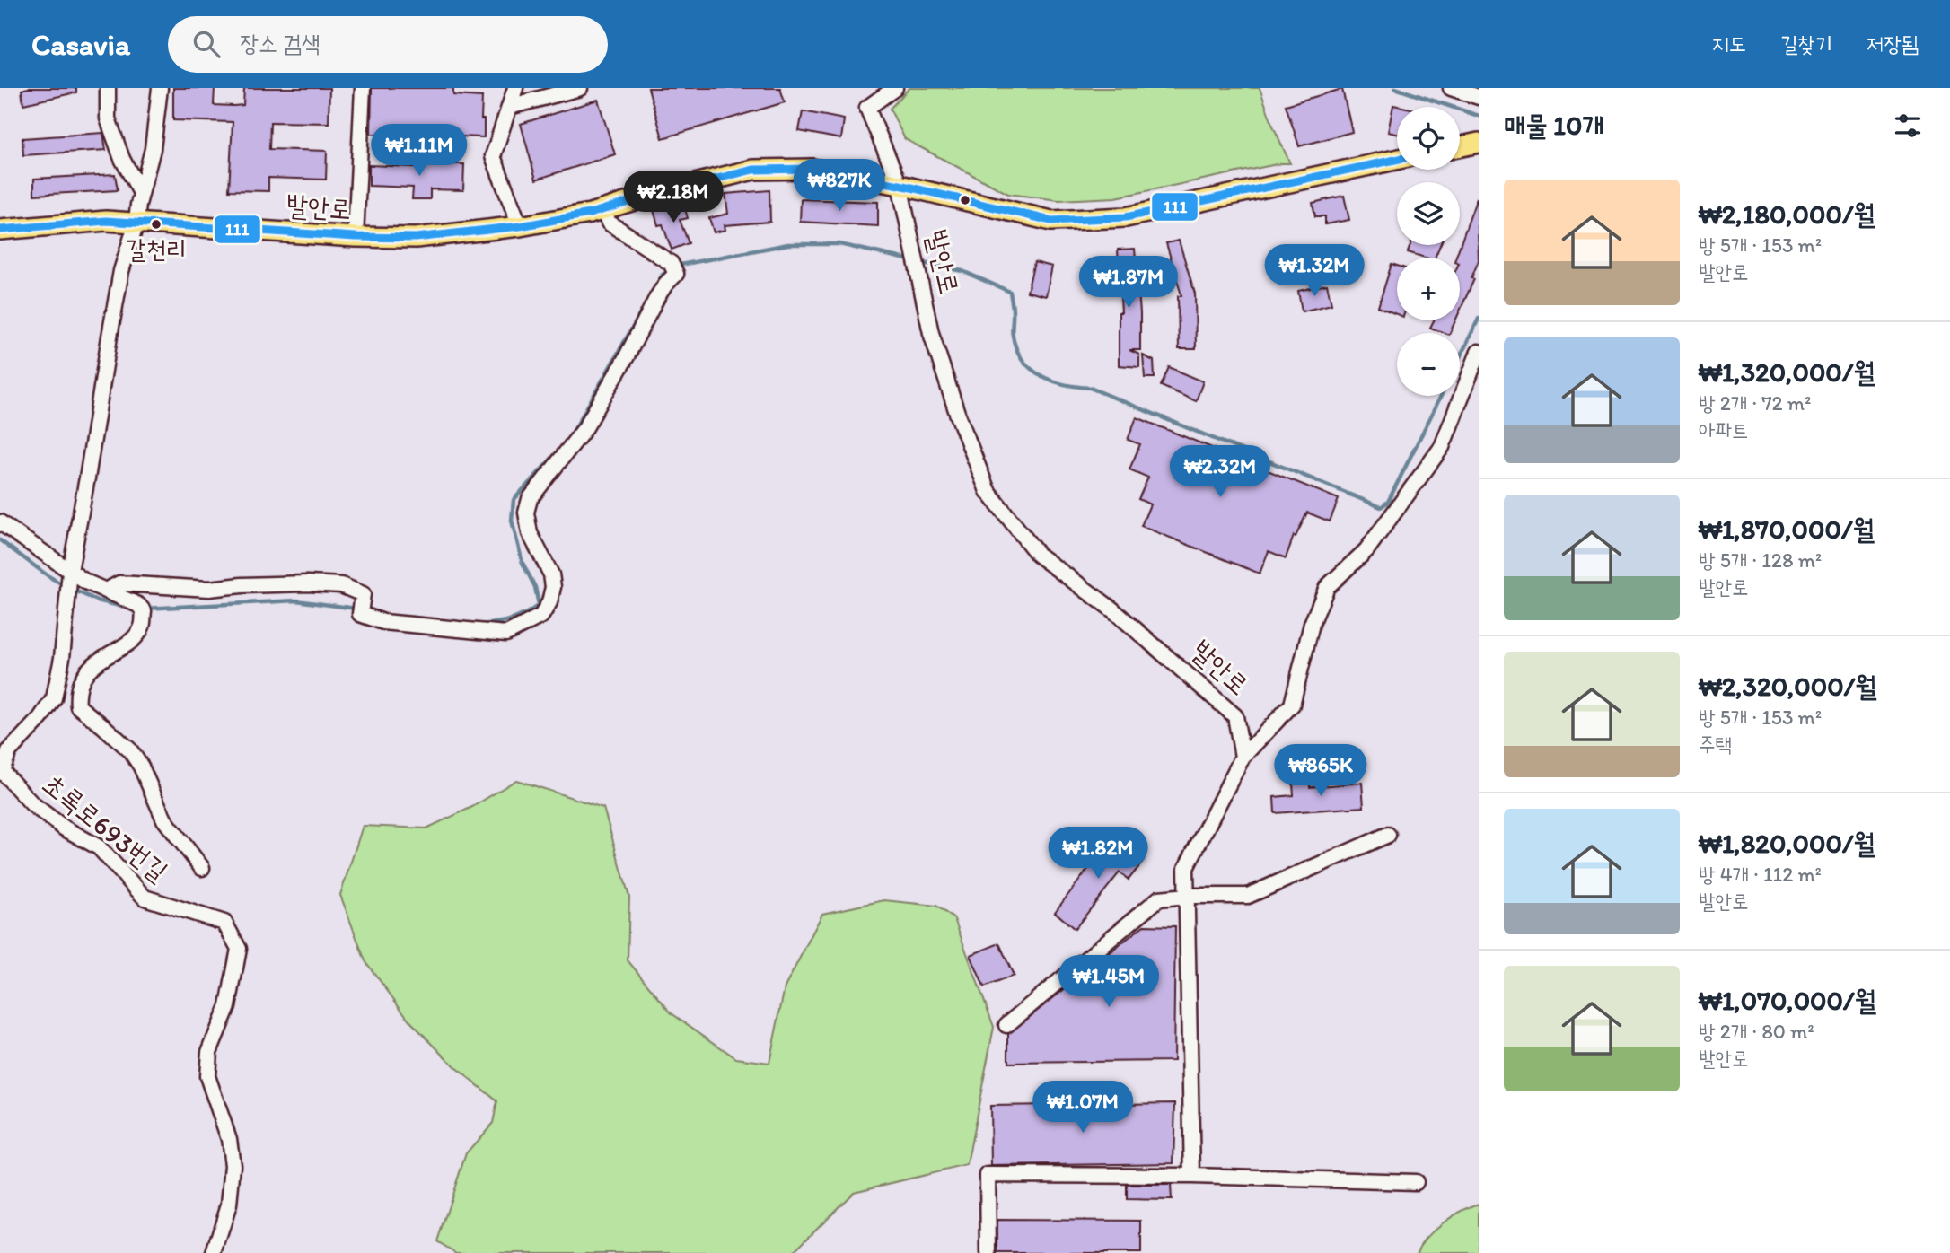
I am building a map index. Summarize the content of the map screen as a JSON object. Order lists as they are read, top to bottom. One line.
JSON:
{"streets":{"main road":["발안로"],"street":["초록로693번길"]},"crossings":[["발안로","초록로693번길"]],"places":["갈천리"],"lines":["transit line 111"],"page":{"header":"Casavia","search":"장소 검색","nav":["지도","길찾기","저장됨"],"heading":"매물 10개","map_buttons":["+","−"],"price":["₩1.11M","₩827K","₩2.18M","₩1.32M","₩1.87M","₩2.32M","₩865K","₩1.82M","₩1.45M","₩1.07M"],"list":[{"name":"₩2,180,000/월","note":"방 5개 · 153 m² · 발안로"},{"name":"₩1,320,000/월","note":"방 2개 · 72 m² · 아파트"},{"name":"₩1,870,000/월","note":"방 5개 · 128 m² · 발안로"},{"name":"₩2,320,000/월","note":"방 5개 · 153 m² · 주택"},{"name":"₩1,820,000/월","note":"방 4개 · 112 m² · 발안로"},{"name":"₩1,070,000/월","note":"방 2개 · 80 m² · 발안로"}]}}
